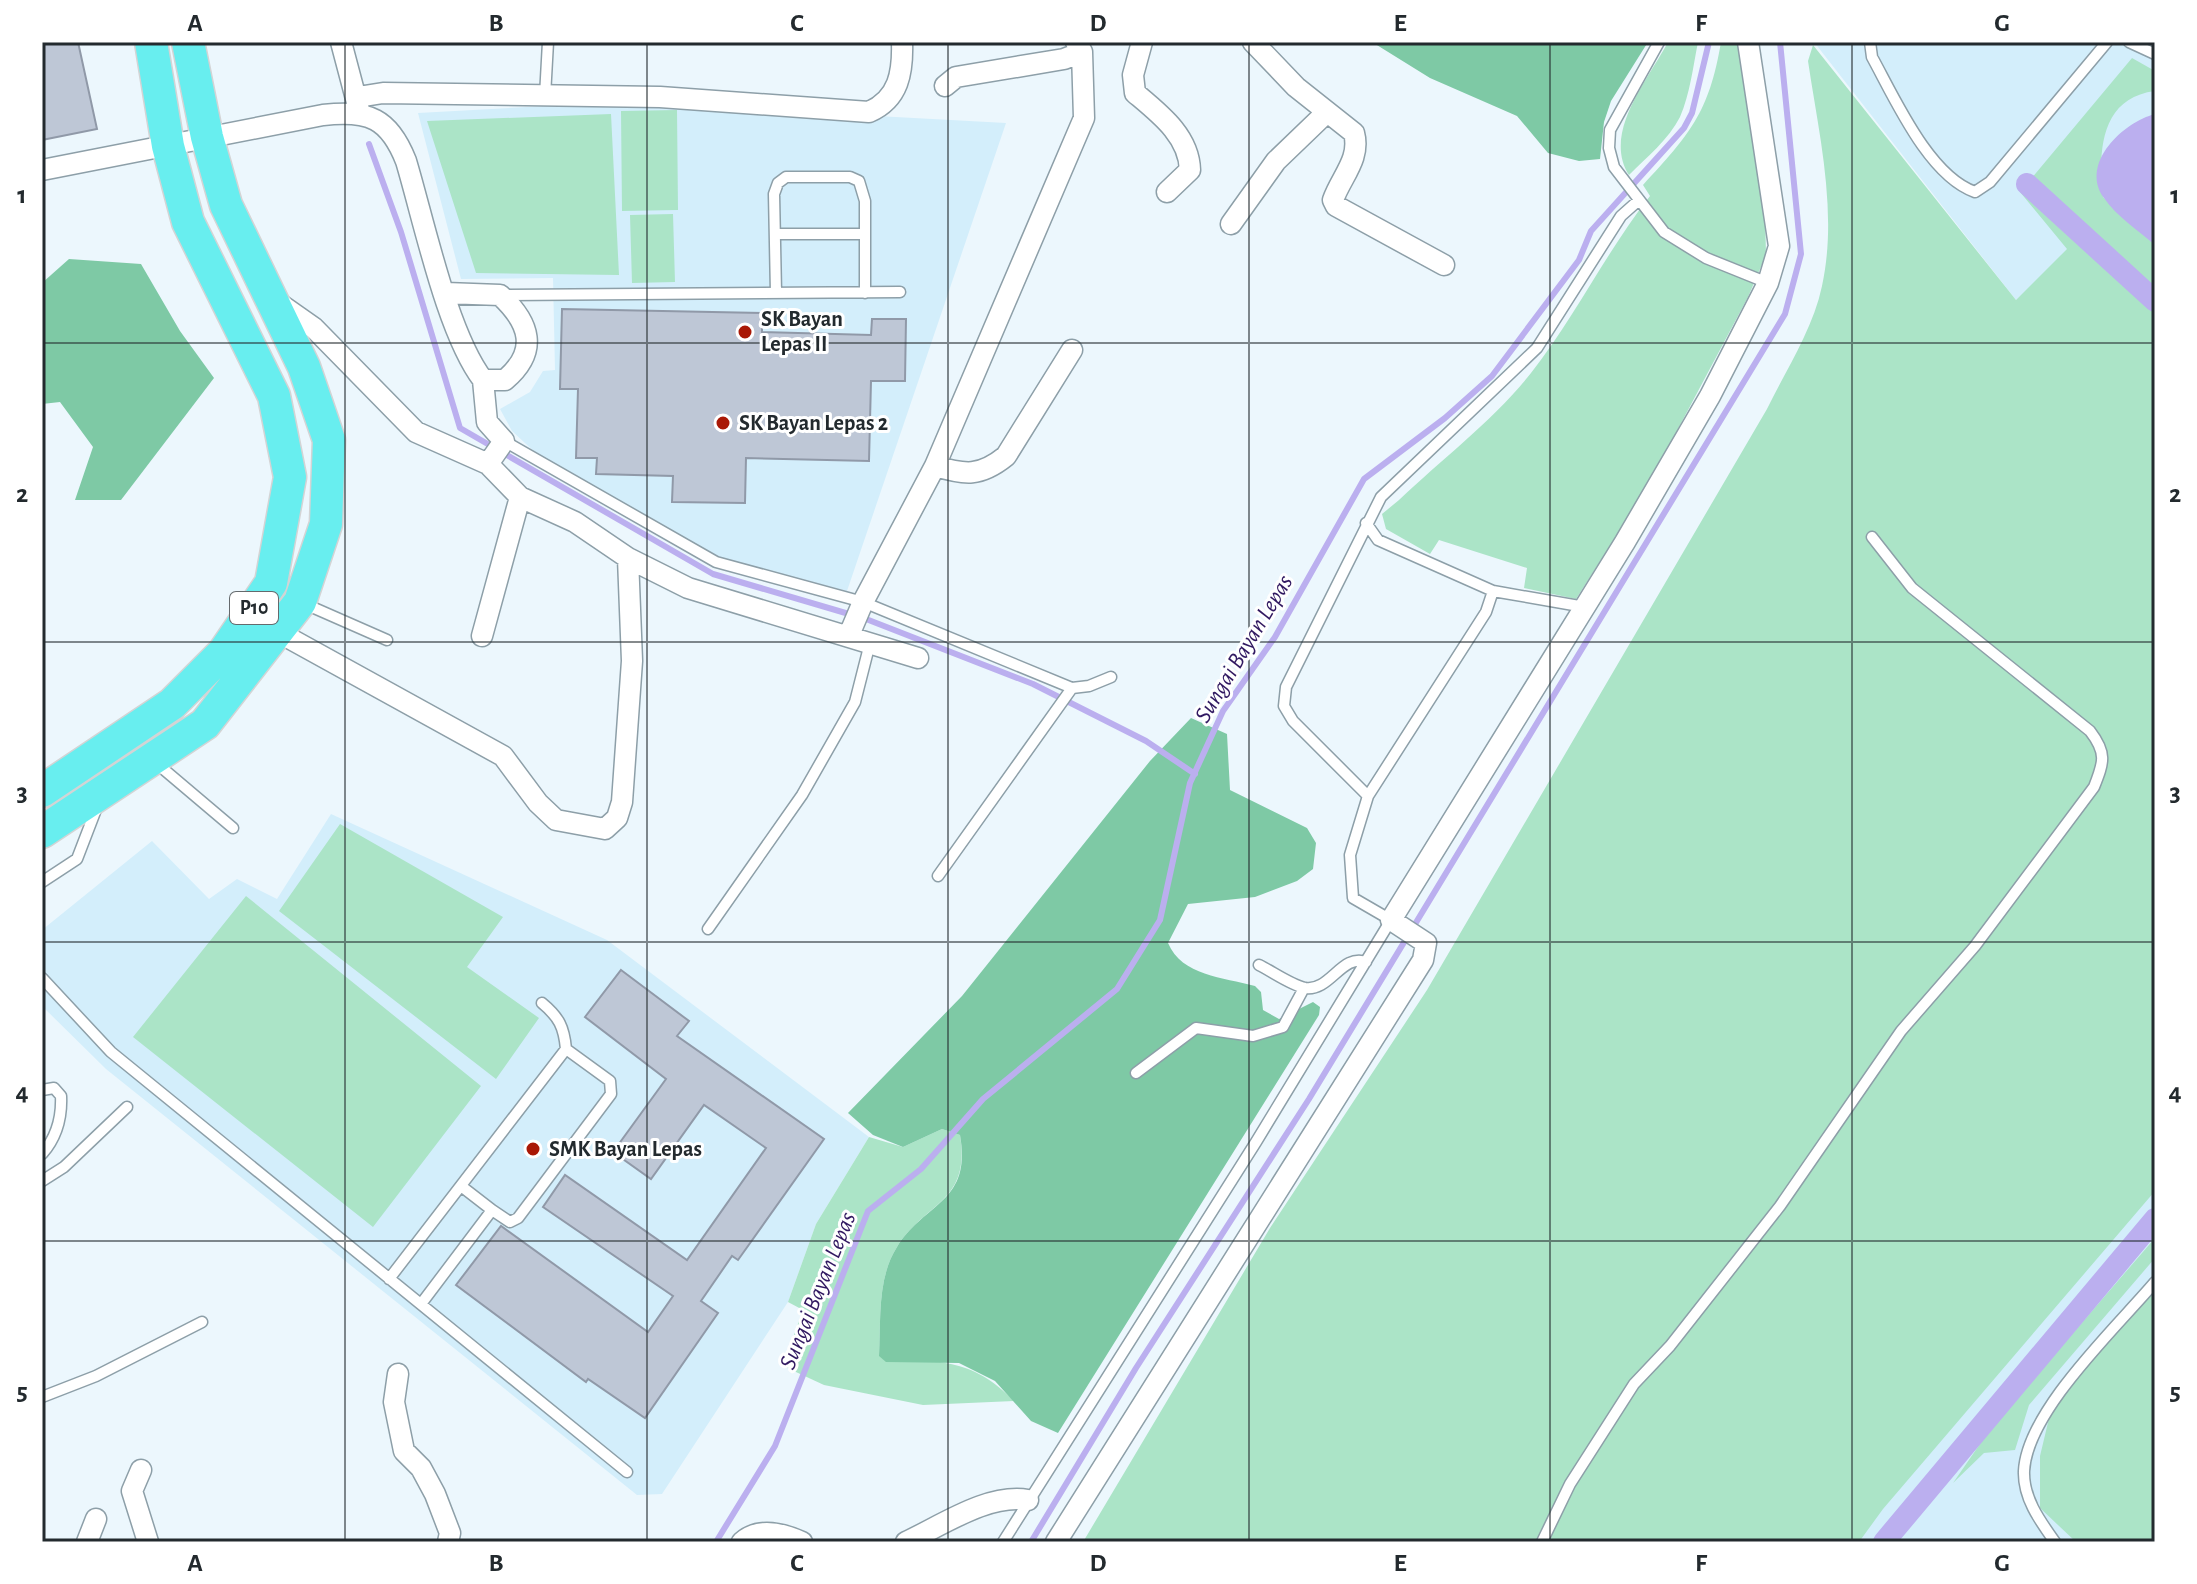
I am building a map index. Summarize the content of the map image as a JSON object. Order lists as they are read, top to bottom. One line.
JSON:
{"streets":{"highway":["P10"]},"water":["Sungai Bayan Lepas"],"places":["SK Bayan Lepas II","SK Bayan Lepas 2","SMK Bayan Lepas"],"grid":{"columns":["A","B","C","D","E","F","G"],"rows":["1","2","3","4","5"]}}
